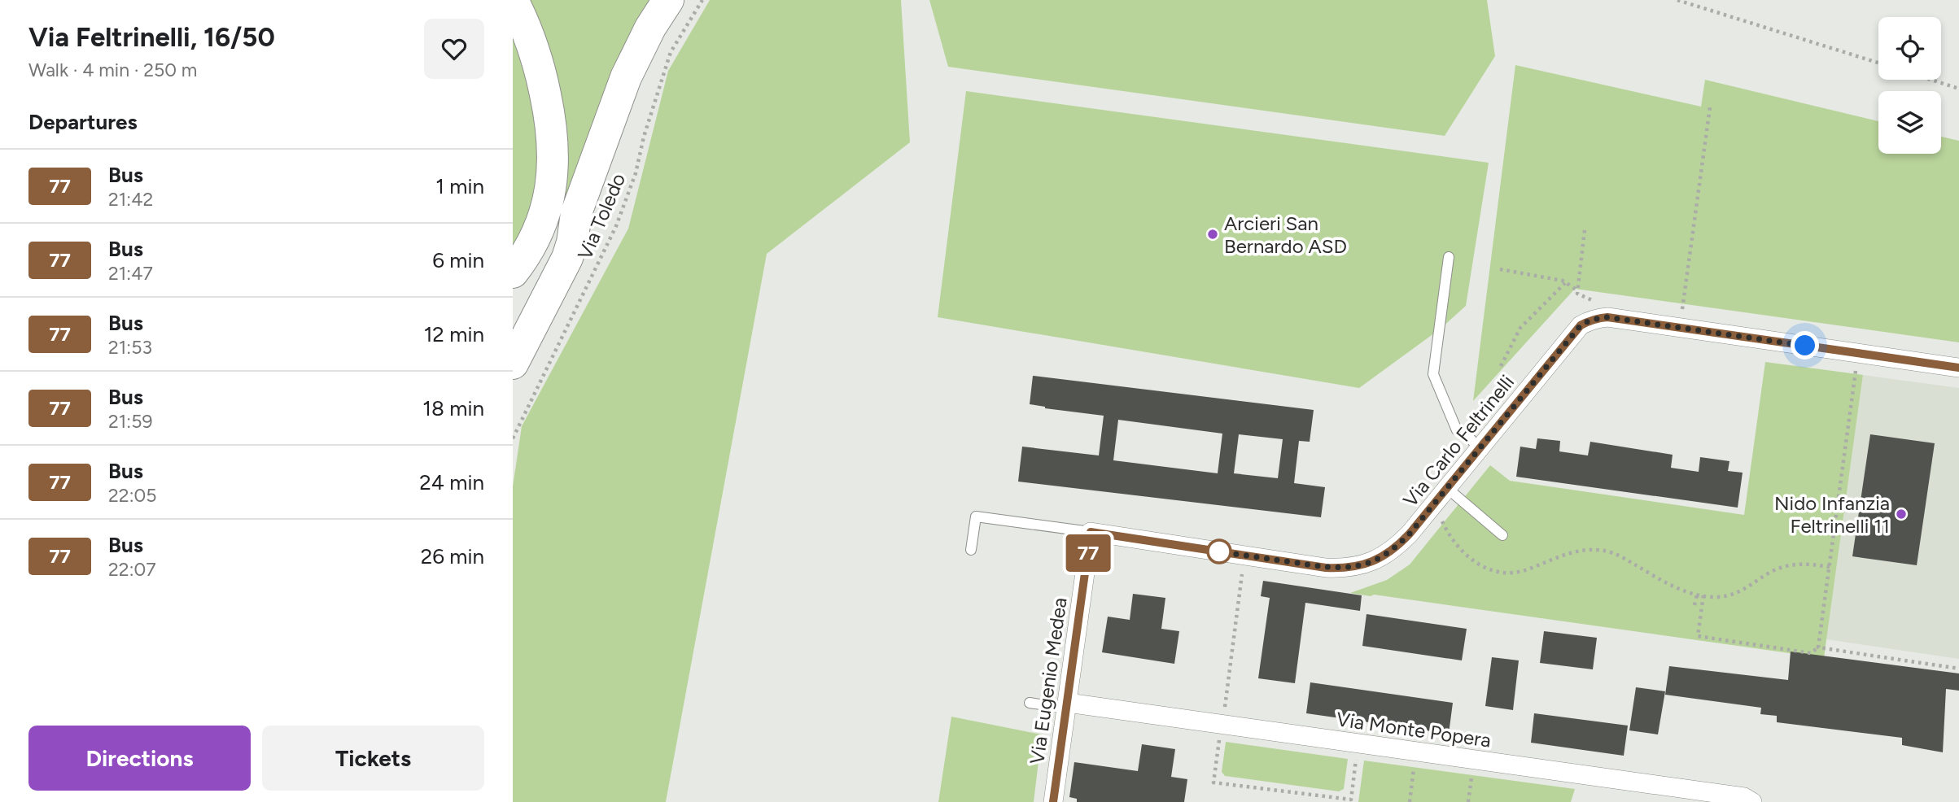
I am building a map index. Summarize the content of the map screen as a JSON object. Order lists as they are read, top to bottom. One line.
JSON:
{"streets":{"street":["Via Carlo Feltrinelli","Via Eugenio Medea","Via Monte Popera"],"path":["Via Toledo"]},"crossings":[["Via Carlo Feltrinelli","Via Eugenio Medea"],["Via Eugenio Medea","Via Monte Popera"]],"places":["Arcieri San Bernardo ASD","Nido Infanzia Feltrinelli 11"],"lines":["bus line 77"],"page":{"heading":[["Via Feltrinelli, 16/50","Walk · 4 min · 250 m"],"Departures"],"on_map":"77","list":[{"mark":"77","name":"Bus","note":"21:42","value":"1 min"},{"mark":"77","name":"Bus","note":"21:47","value":"6 min"},{"mark":"77","name":"Bus","note":"21:53","value":"12 min"},{"mark":"77","name":"Bus","note":"21:59","value":"18 min"},{"mark":"77","name":"Bus","note":"22:05","value":"24 min"},{"mark":"77","name":"Bus","note":"22:07","value":"26 min"}],"buttons":["Directions","Tickets"]}}
